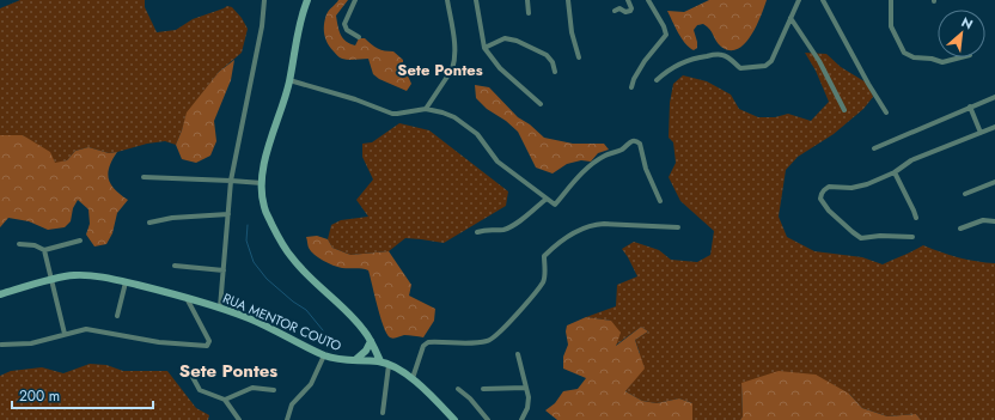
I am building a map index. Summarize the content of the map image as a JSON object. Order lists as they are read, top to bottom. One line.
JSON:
{"streets":{"street":["RUA MENTOR COUTO"]},"districts":["Sete Pontes","Sete Pontes"],"scale_bar":"200 m","north":"top right"}
